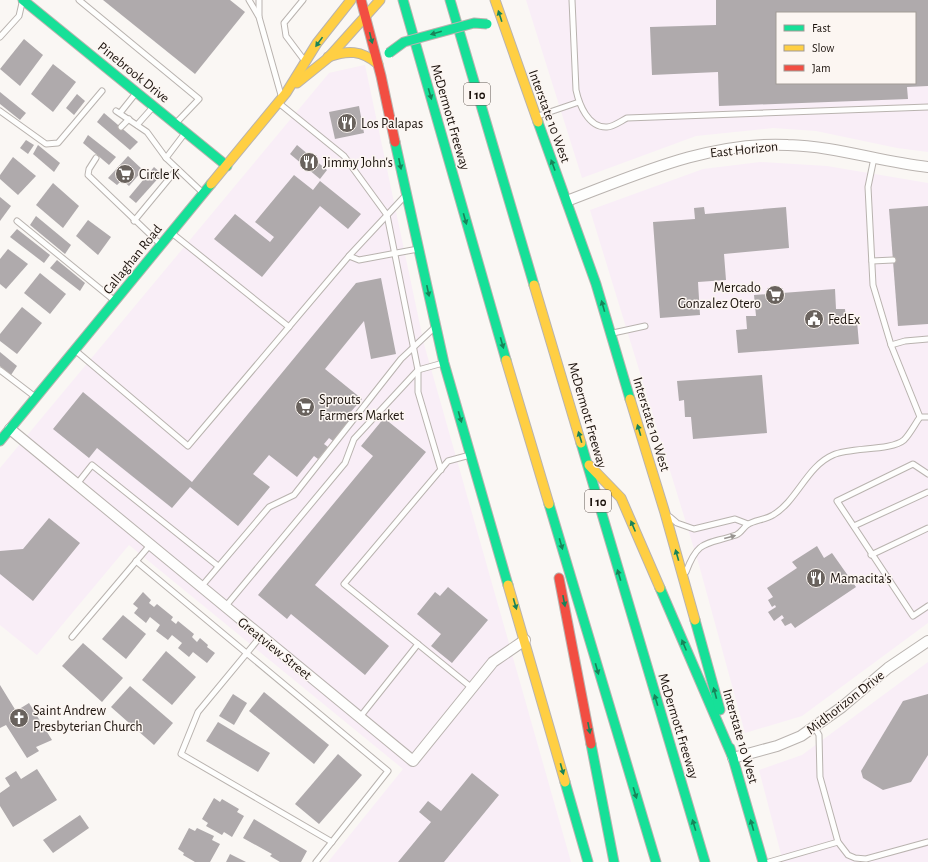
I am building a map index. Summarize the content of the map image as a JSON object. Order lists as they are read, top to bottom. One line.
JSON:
{"streets":{"main road":["Pinebrook Drive","I 10","Interstate 10 West","McDermott Freeway","Callaghan Road"],"street":["East Horizon","Greatview Street","Midhorizon Drive"]},"crossings":[["Pinebrook Drive","Callaghan Road"],["Interstate 10 West","East Horizon"],["Interstate 10 West","Midhorizon Drive"],["Callaghan Road","Greatview Street"]],"places":{"restaurant":["Los Palapas","Jimmy John's","Mamacita's"],"supermarket":["Circle K","Mercado Gonzalez Otero","Sprouts Farmers Market"],"public building":["FedEx"],"church":["Saint Andrew Presbyterian Church"]},"legend":["Fast","Slow","Jam"]}
